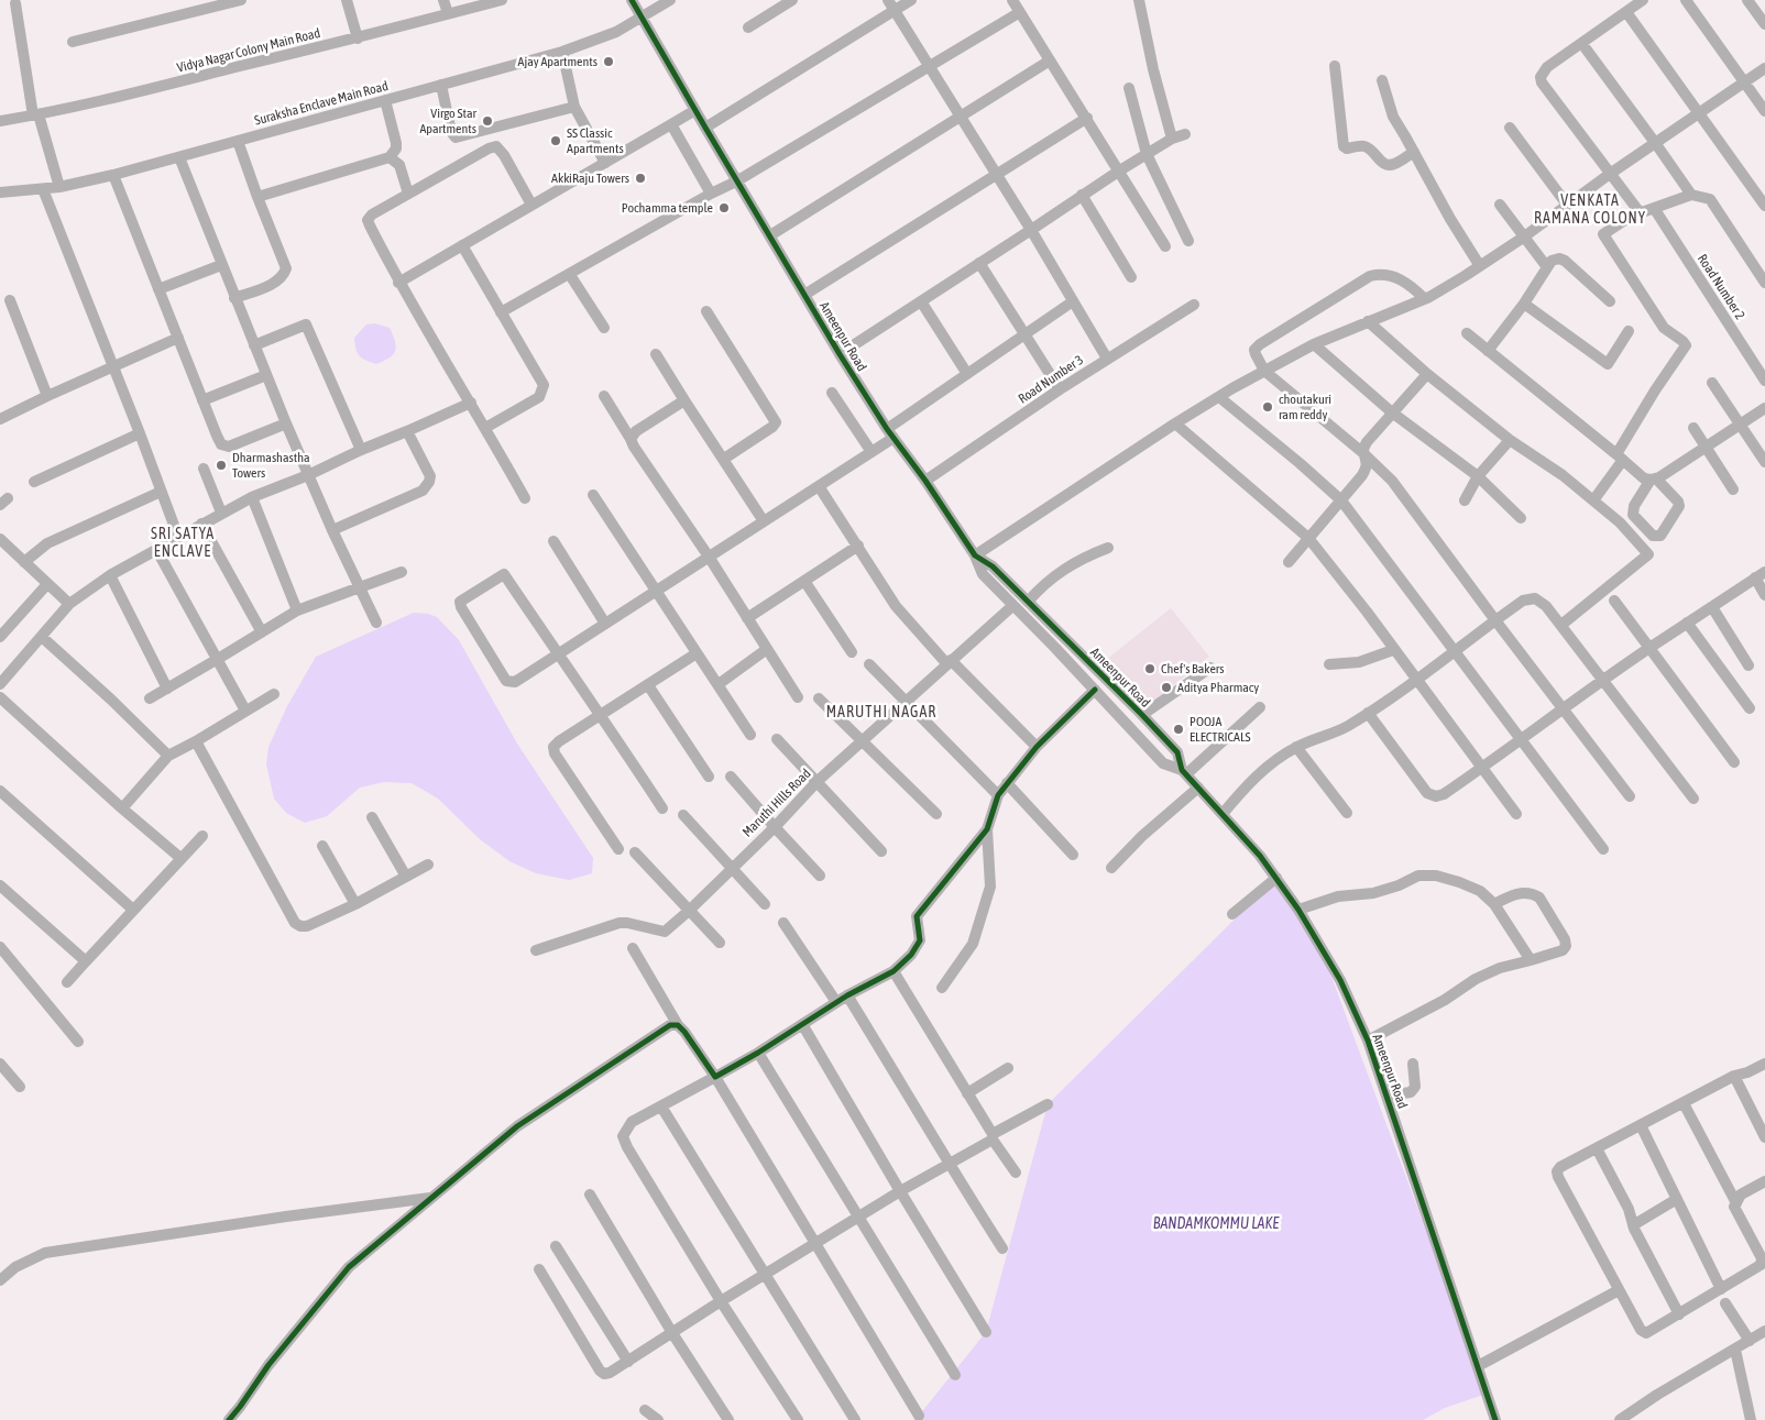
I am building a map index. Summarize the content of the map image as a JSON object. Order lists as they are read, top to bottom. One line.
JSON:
{"streets":{"street":["Vidya Nagar Colony Main Road","Suraksha Enclave Main Road","Road Number 2","Ameenpur Road","Road Number 3","Maruthi Hills Road"]},"crossings":[["Suraksha Enclave Main Road","Ameenpur Road"],["Ameenpur Road","Road Number 3"]],"districts":["VENKATA RAMANA COLONY","SRI SATYA ENCLAVE","MARUTHI NAGAR"],"water":["BANDAMKOMMU LAKE"],"places":["Ajay Apartments","Virgo Star Apartments","SS Classic Apartments","AkkiRaju Towers","Pochamma temple","choutakuri ram reddy","Dharmashastha Towers","Chef's Bakers","Aditya Pharmacy","POOJA ELECTRICALS"]}
